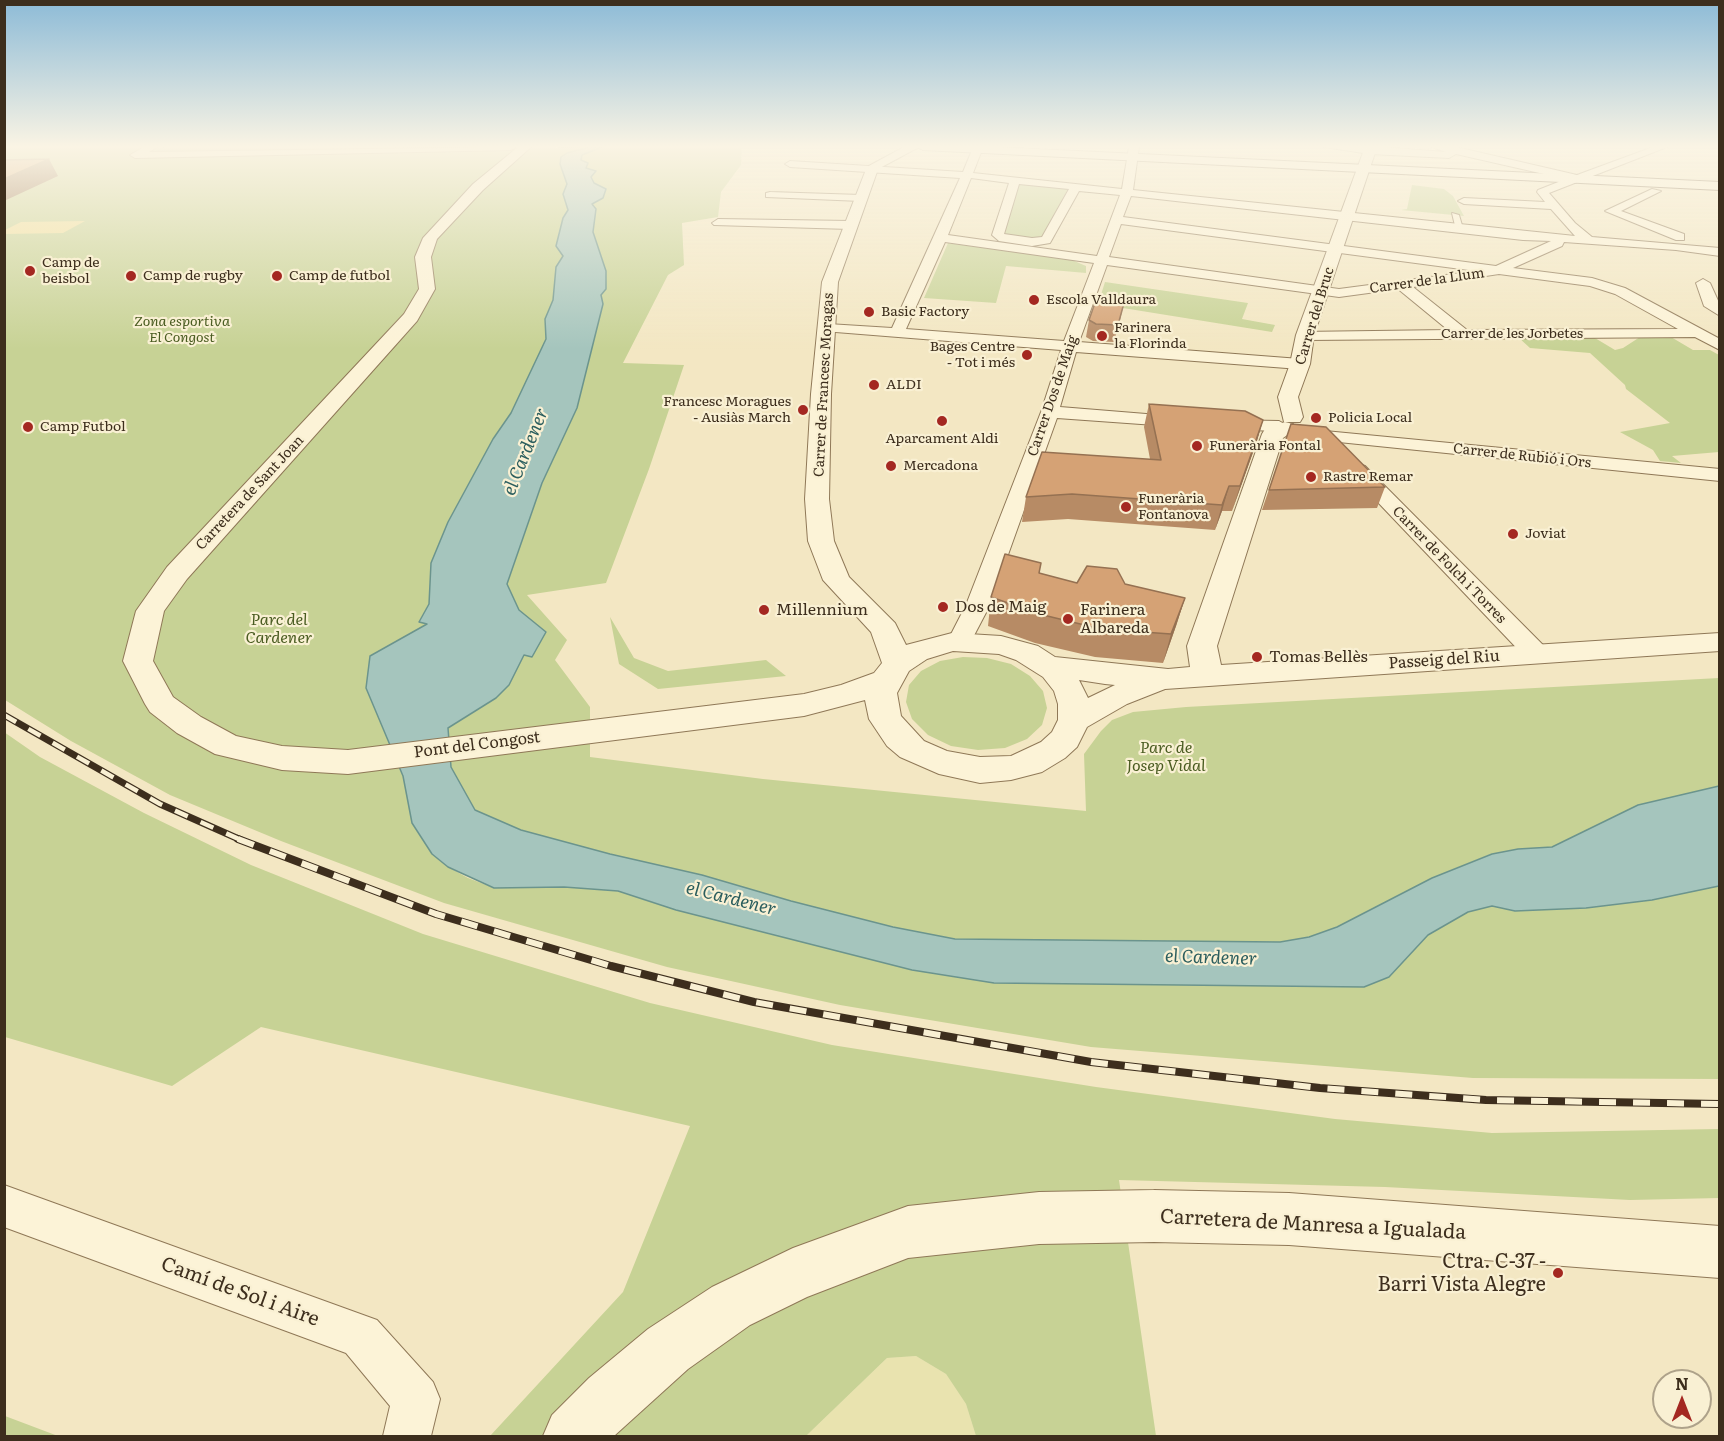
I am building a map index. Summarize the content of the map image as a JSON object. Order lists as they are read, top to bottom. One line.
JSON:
{"streets":{"street":["Carrer de la Llum","Carrer del Bruc","Carrer de les Jorbetes","Carrer de Francesc Moragas","Carrer Dos de Maig","Carrer de Rubió i Ors","Carretera de Sant Joan","Carrer de Folch i Torres","Passeig del Riu","Pont del Congost","Carretera de Manresa a Igualada","Camí de Sol i Aire"]},"crossings":[["Carrer de la Llum","Carrer del Bruc"],["Carrer de la Llum","Carrer Dos de Maig"],["Carrer del Bruc","Carrer de les Jorbetes"],["Carrer del Bruc","Carrer de Rubió i Ors"],["Carrer del Bruc","Carrer de Folch i Torres"],["Carrer de Francesc Moragas","Carrer Dos de Maig"],["Carrer de Francesc Moragas","Passeig del Riu"],["Carrer Dos de Maig","Carrer de Rubió i Ors"],["Carrer Dos de Maig","Passeig del Riu"],["Carrer de Rubió i Ors","Carrer de Folch i Torres"],["Carretera de Sant Joan","Pont del Congost"],["Carrer de Folch i Torres","Passeig del Riu"]],"water":["el Cardener"],"parks":["Zona esportiva El Congost","Parc del Cardener","Parc de Josep Vidal"],"places":["Camp de beisbol","Camp de rugby","Camp de futbol","Escola Valldaura","Basic Factory","Farinera la Florinda","Bages Centre - Tot i més","ALDI","Francesc Moragues - Ausiàs March","Policia Local","Aparcament Aldi","Camp Futbol","Funerària Fontal","Mercadona","Rastre Remar","Funerària Fontanova","Joviat","Dos de Maig","Millennium","Farinera Albareda","Tomas Bellès","Ctra. C-37 - Barri Vista Alegre"],"north":"top"}
